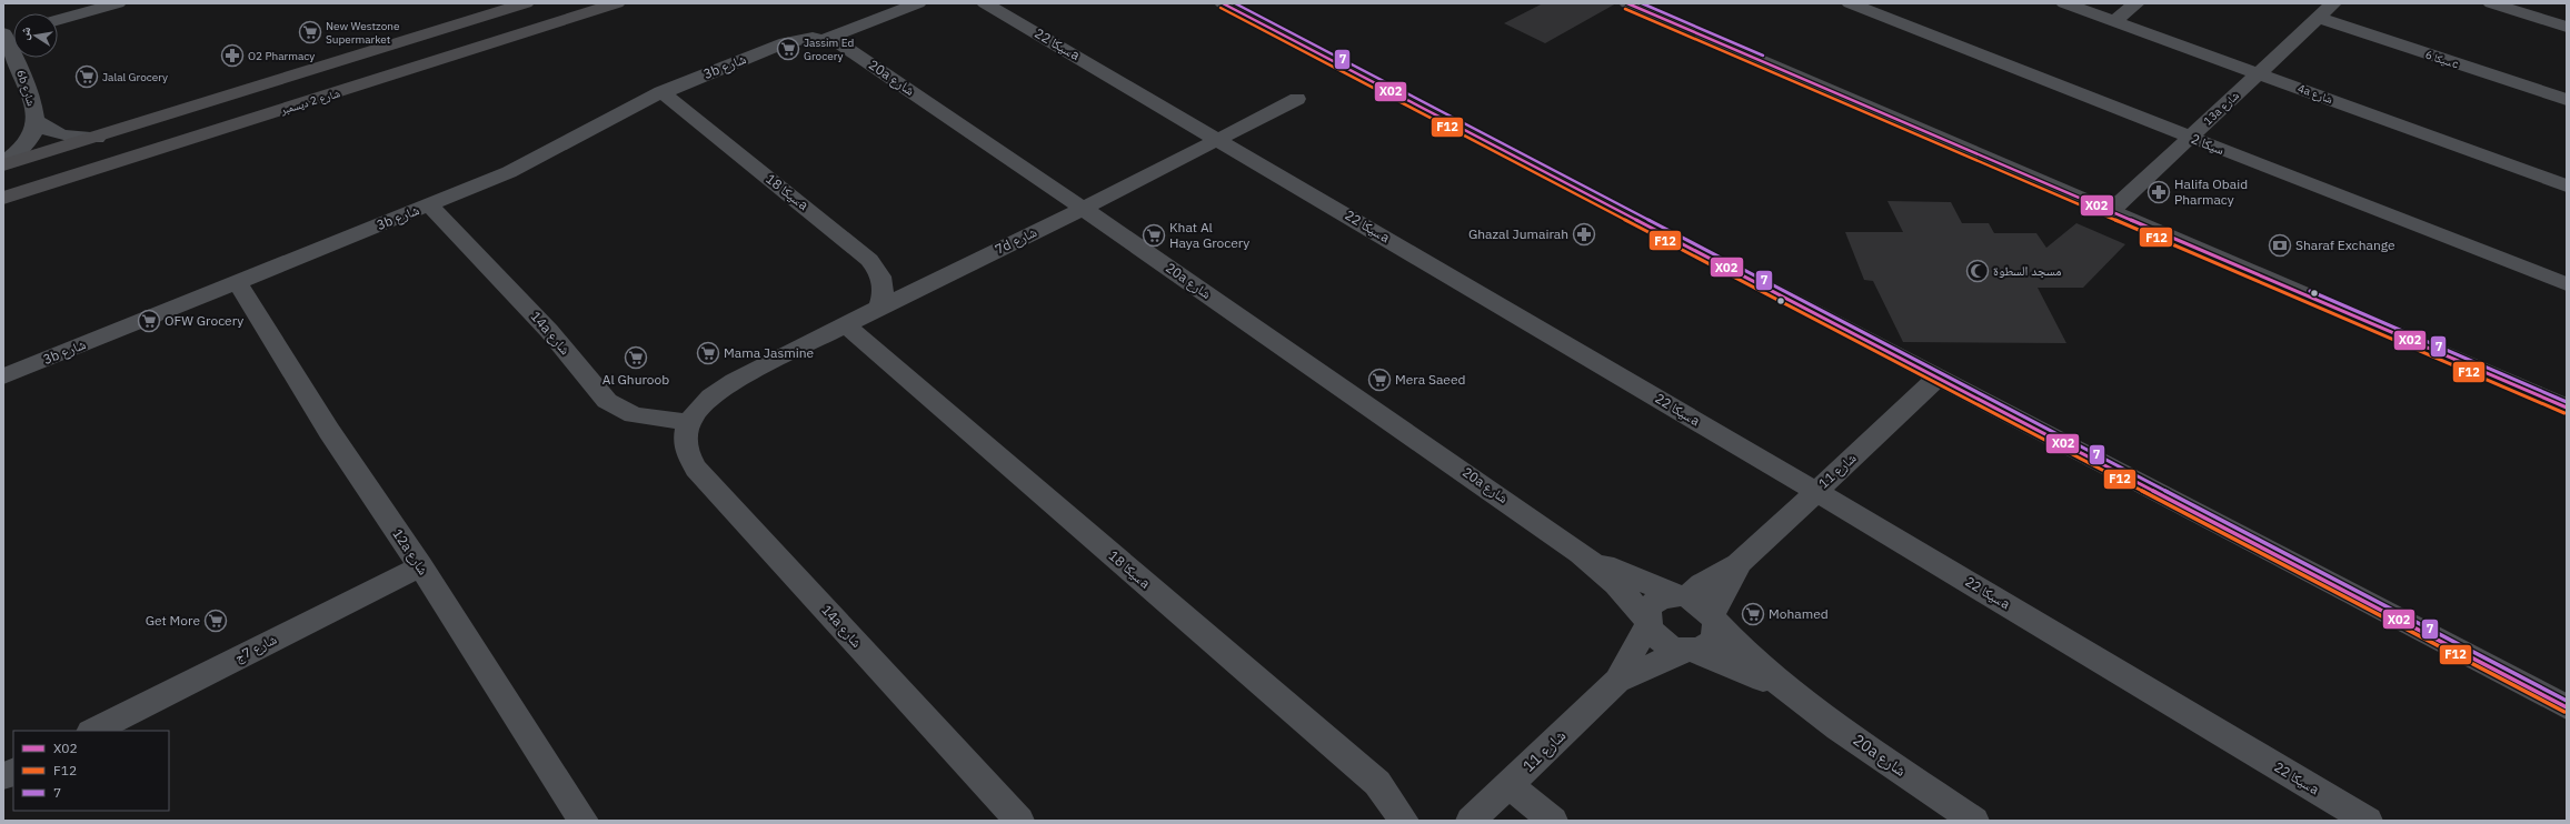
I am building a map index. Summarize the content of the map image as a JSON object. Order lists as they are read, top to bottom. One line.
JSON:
{"streets":{"main road":["شارع 2 ديسمبر"],"street":["سيكا 22a","سيكا 6c","3b شارع","20a شارع","6b شارع","4a شارع","13a شارع","سيكا 2","سيكا 18a","7d شارع","14a شارع","شارع 11","12a شارع","شارع 7ج"]},"crossings":[["سيكا 22a","7d شارع"],["سيكا 22a","شارع 11"],["سيكا 6c","13a شارع"],["3b شارع","20a شارع"],["3b شارع","سيكا 18a"],["3b شارع","14a شارع"],["3b شارع","12a شارع"],["20a شارع","7d شارع"],["20a شارع","شارع 11"],["4a شارع","13a شارع"],["13a شارع","سيكا 2"],["سيكا 18a","7d شارع"],["7d شارع","14a شارع"],["12a شارع","شارع 7ج"]],"places":{"supermarket":["New Westzone Supermarket","Jassim Ed Grocery","Jalal Grocery","Khat Al Haya Grocery","OFW Grocery","Mama Jasmine","Al Ghuroob","Mera Saeed","Mohamed","Get More"],"pharmacy":["O2 Pharmacy","Halifa Obaid Pharmacy","Ghazal Jumairah"],"bank":["Sharaf Exchange"],"mosque":["مسجد السطوة"]},"lines":["transit line X02","transit line 7","transit line F12"],"legend":["X02","F12","7"],"north":"left"}
